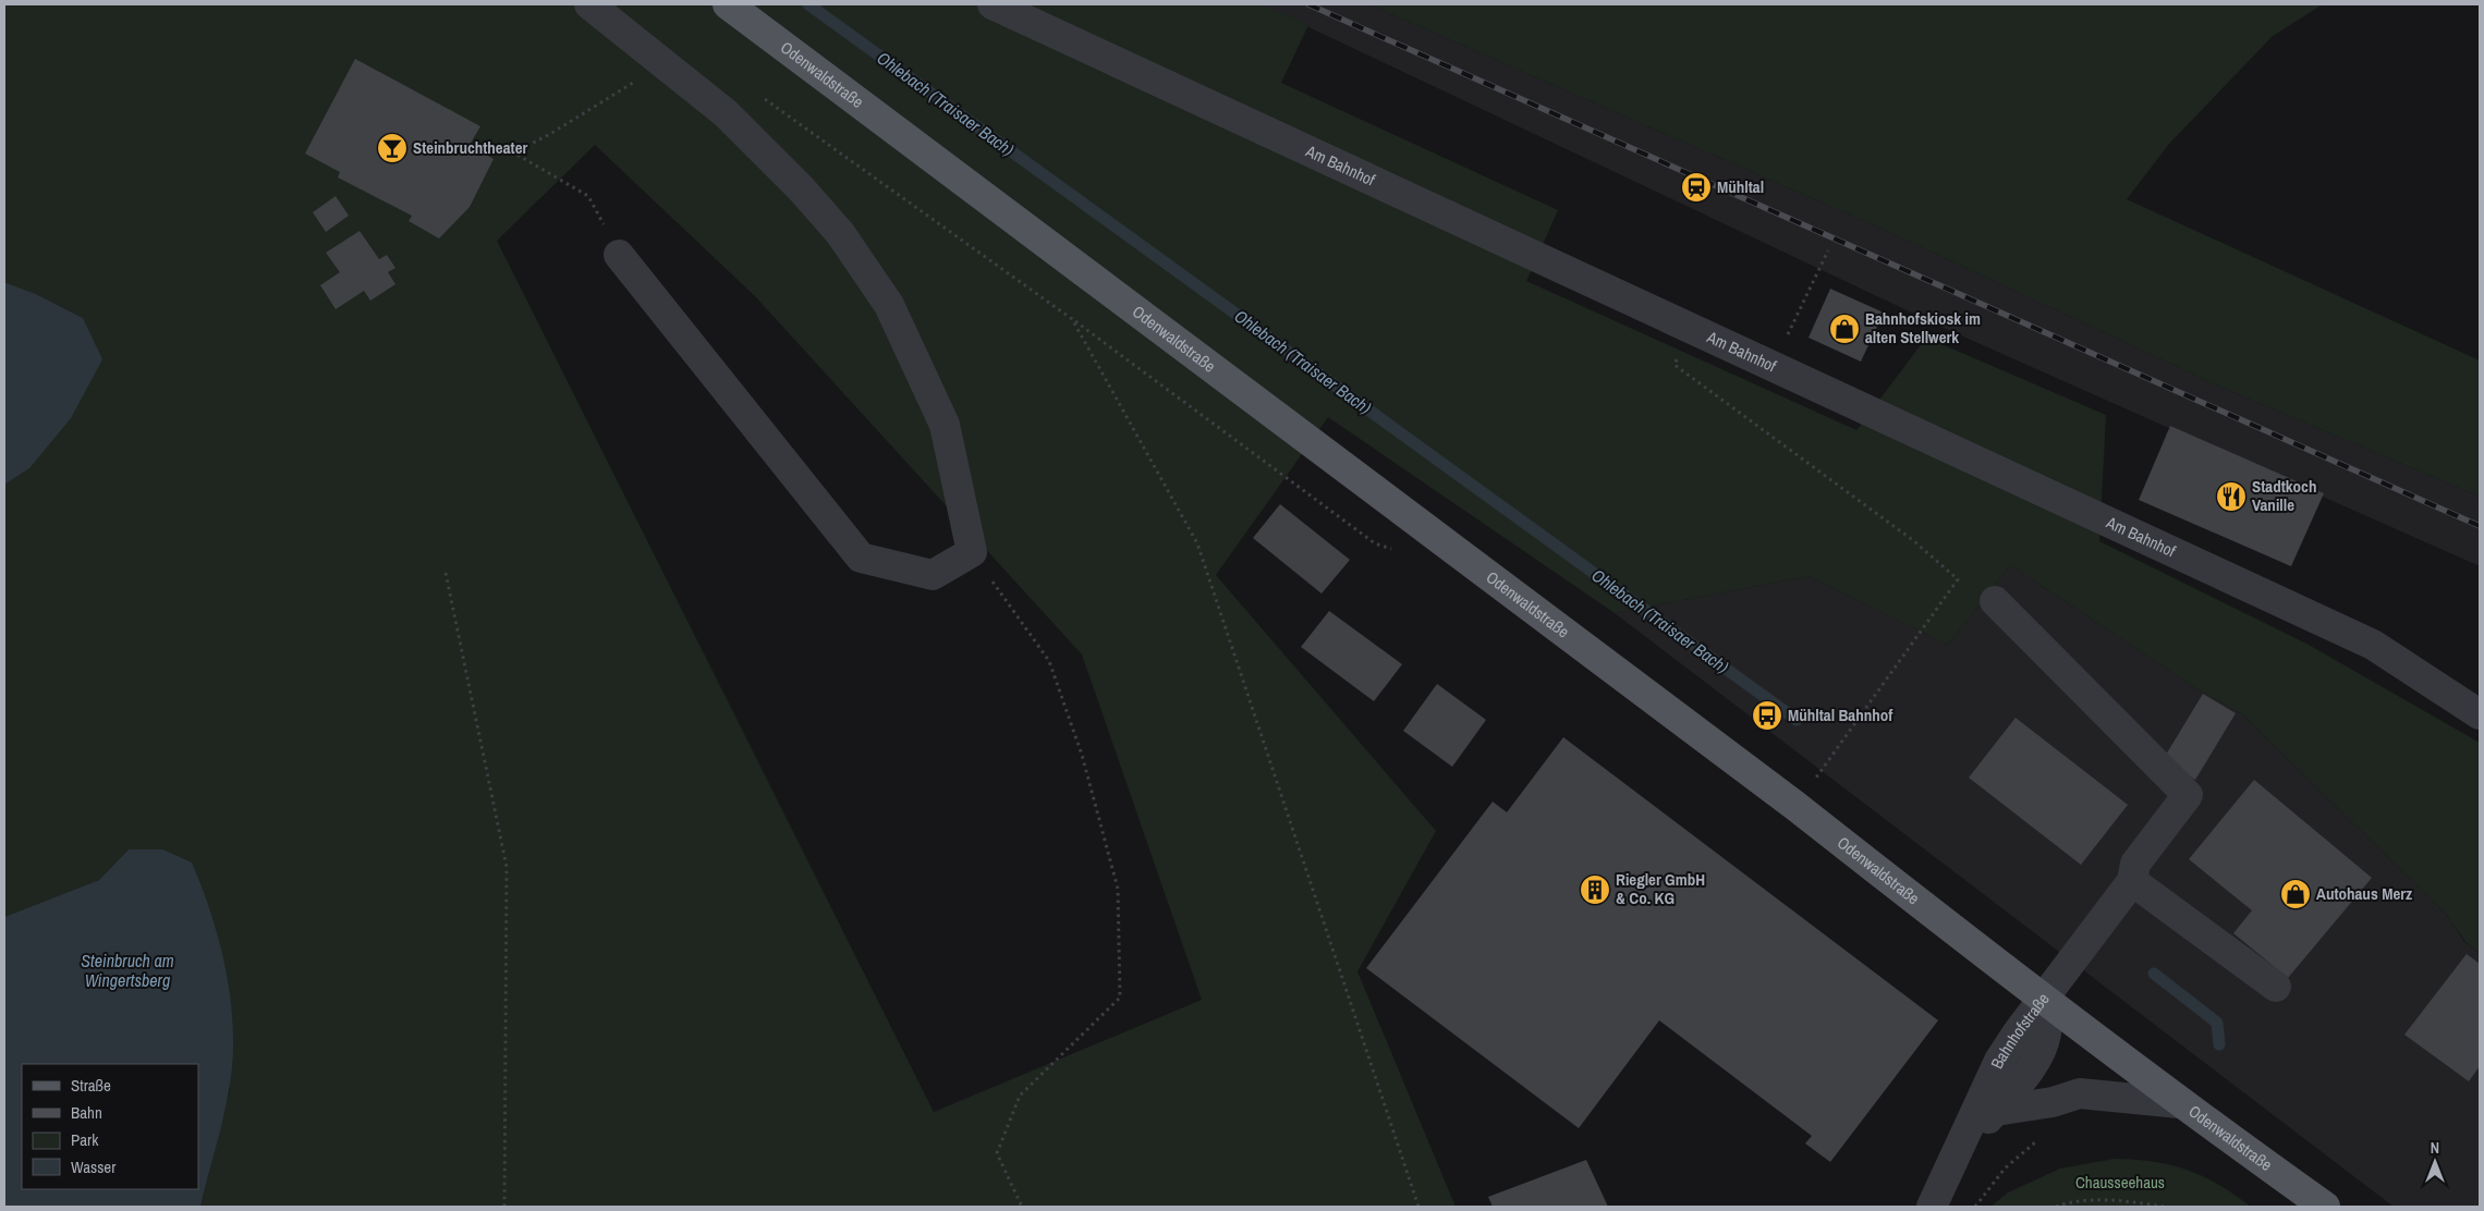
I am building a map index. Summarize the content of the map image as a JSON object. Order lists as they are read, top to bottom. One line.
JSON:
{"streets":{"main road":["Odenwaldstraße"],"street":["Am Bahnhof","Bahnhofstraße"]},"crossings":[["Odenwaldstraße","Bahnhofstraße"]],"water":["Ohlebach (Traisaer Bach)","Steinbruch am Wingertsberg"],"parks":["Chausseehaus"],"places":{"bar":["Steinbruchtheater"],"station":["Mühltal"],"shop":["Bahnhofskiosk im alten Stellwerk","Autohaus Merz"],"restaurant":["Stadtkoch Vanille"],"bus stop":["Mühltal Bahnhof"],"building":["Riegler GmbH & Co. KG"]},"legend":["Straße","Bahn","Park","Wasser"],"north":"top"}
